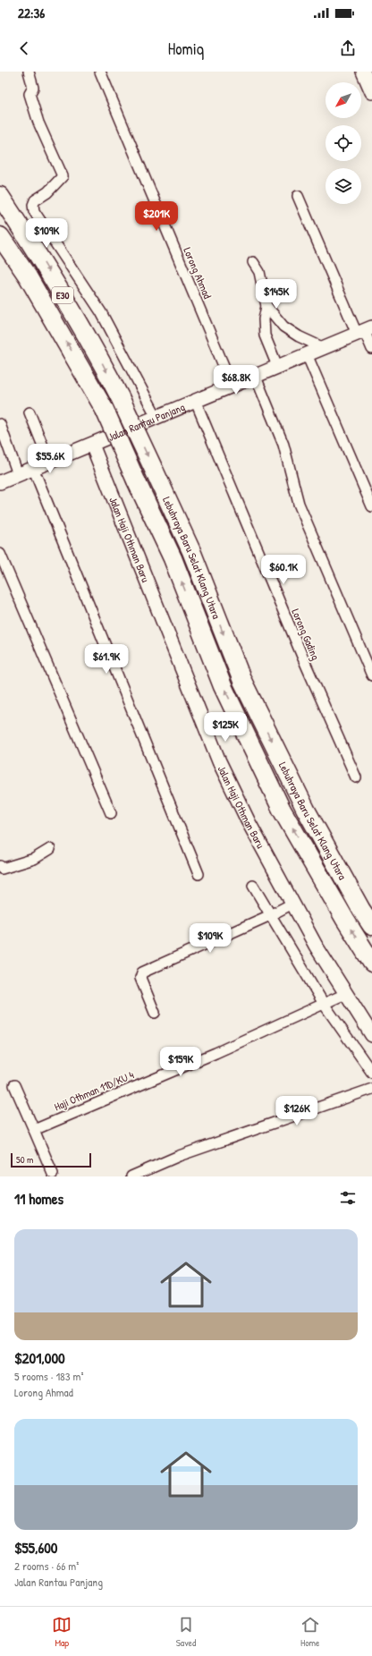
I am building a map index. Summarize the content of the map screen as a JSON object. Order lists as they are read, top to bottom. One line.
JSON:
{"streets":{"highway":["E30","Lebuhraya Baru Selat Klang Utara"],"street":["Lorong Ahmad","Jalan Rantau Panjang","Jalan Haji Othman Baru","Lorong Gading","Haji Othman 11D/KU 4"]},"crossings":[["Lorong Ahmad","Jalan Rantau Panjang"],["Jalan Rantau Panjang","Jalan Haji Othman Baru"],["Jalan Rantau Panjang","Lorong Gading"],["Jalan Haji Othman Baru","Haji Othman 11D/KU 4"]],"scale_bar":"50 m","north":"bottom left","page":{"status":"22:36","header":"Homiq","price":["$201K","$109K","$145K","$68.8K","$55.6K","$60.1K","$61.9K","$125K","$109K","$159K","$126K"],"scale":"50 m","heading":"11 homes","list":[{"name":"$201,000","note":"5 rooms · 183 m² · Lorong Ahmad"},{"name":"$55,600","note":"2 rooms · 66 m² · Jalan Rantau Panjang"}],"tabs":["Map","Saved","Home"]}}
